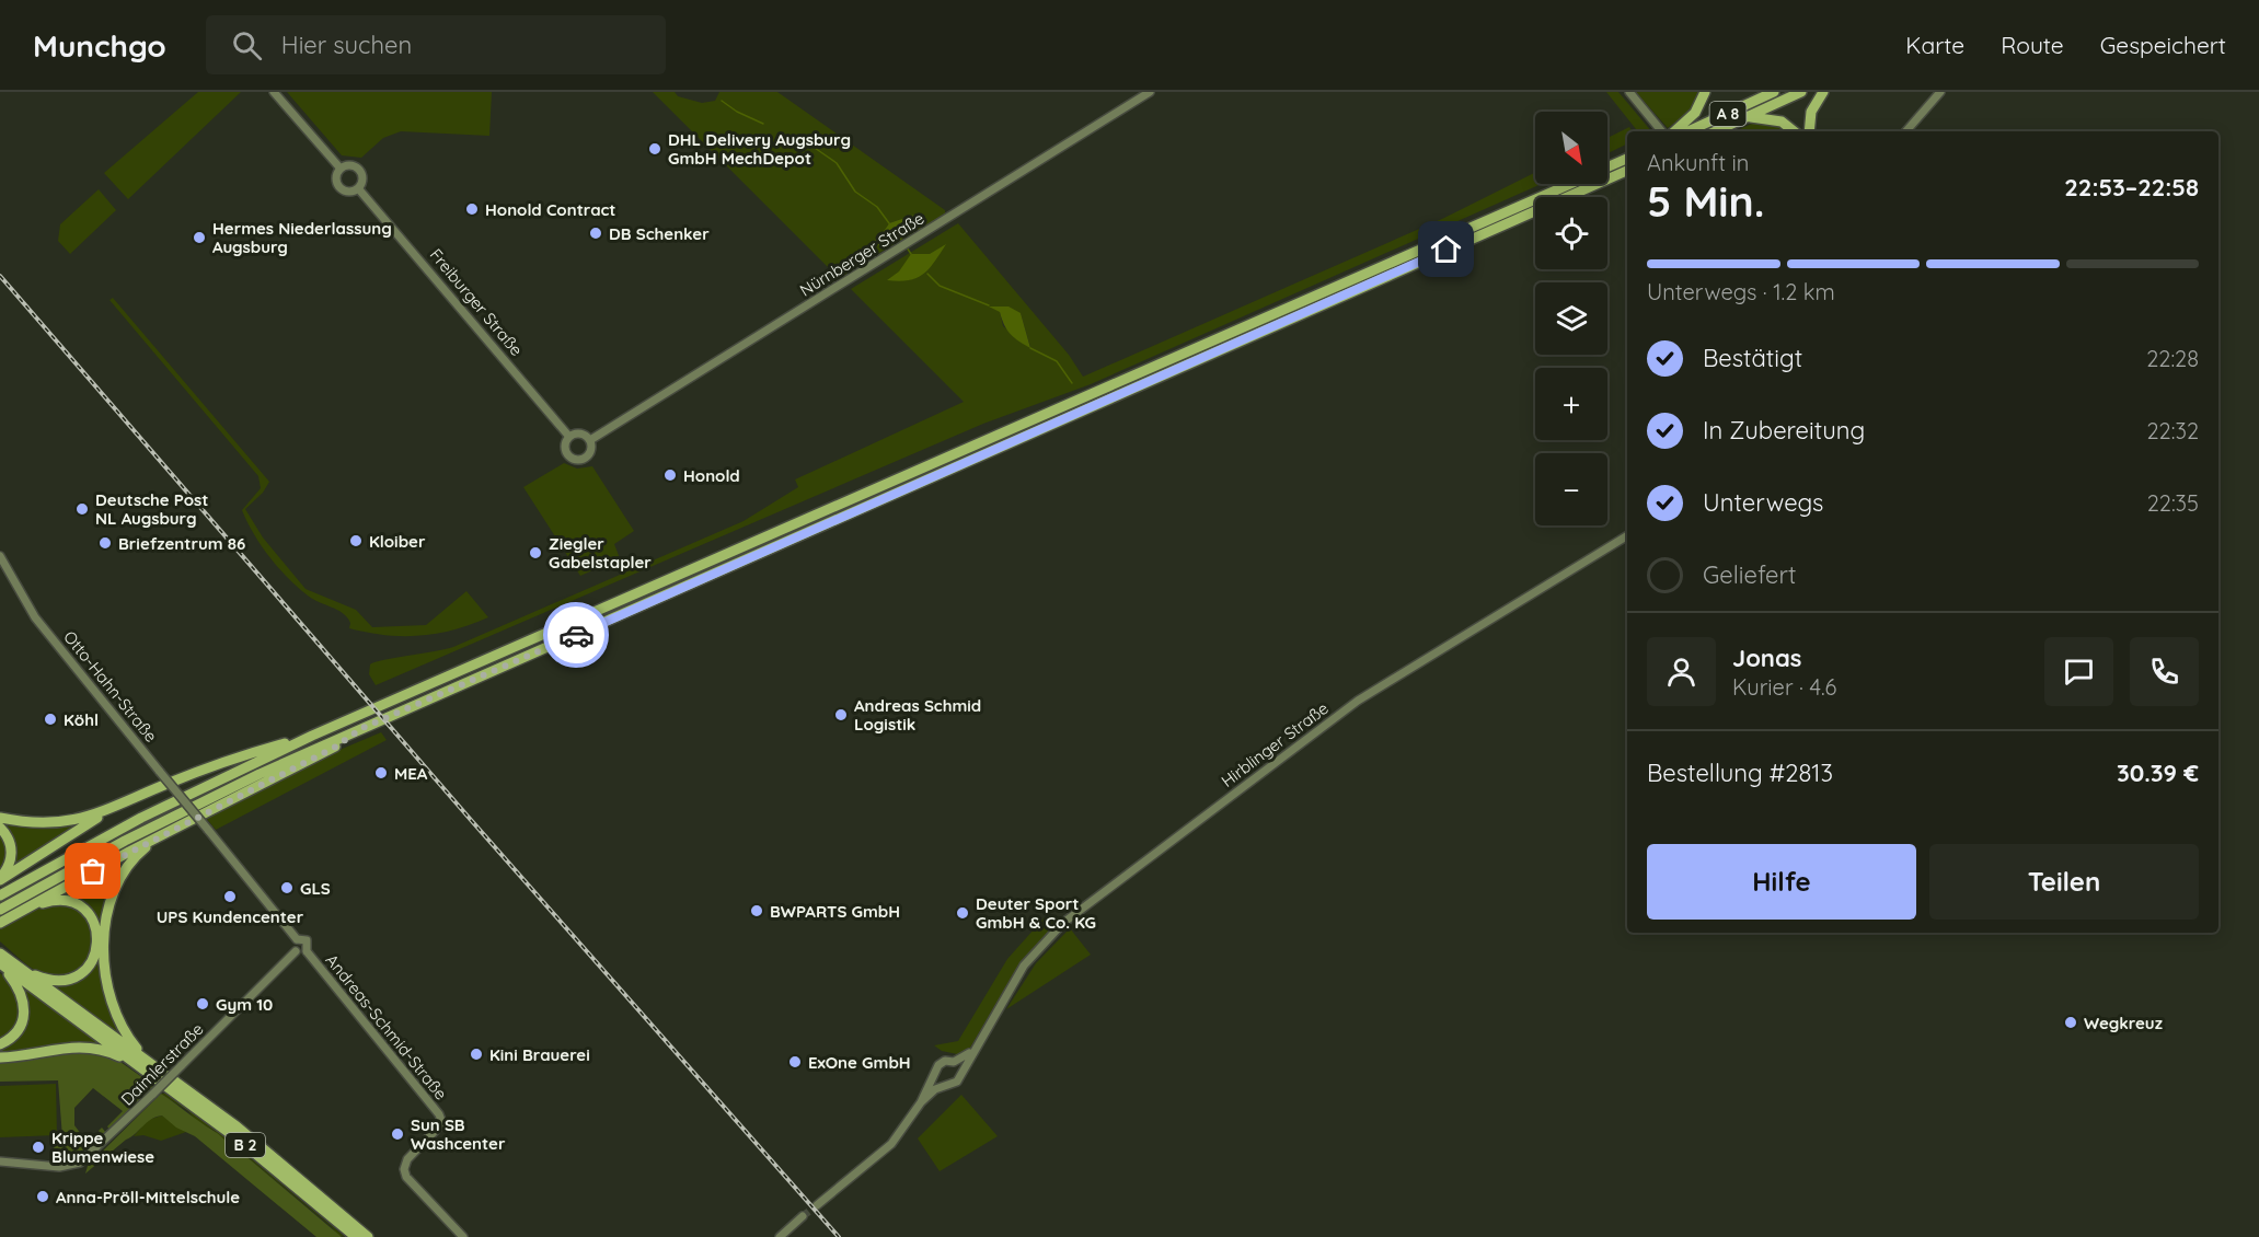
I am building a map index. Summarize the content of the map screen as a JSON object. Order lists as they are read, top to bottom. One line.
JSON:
{"streets":{"highway":["A 8","B 2"],"street":["Nürnberger Straße","Freiburger Straße","Otto-Hahn-Straße","Hirblinger Straße","Andreas-Schmid-Straße","Daimlerstraße"]},"crossings":[["Nürnberger Straße","Freiburger Straße"],["Otto-Hahn-Straße","Andreas-Schmid-Straße"]],"places":["DHL Delivery Augsburg GmbH MechDepot","Honold Contract","DB Schenker","Hermes Niederlassung Augsburg","Honold","Deutsche Post NL Augsburg","Kloiber","Briefzentrum 86","Ziegler Gabelstapler","Andreas Schmid Logistik","Köhl","MEA","GLS","UPS Kundencenter","BWPARTS GmbH","Deuter Sport GmbH & Co. KG","Gym 10","Wegkreuz","Kini Brauerei","ExOne GmbH","Sun SB Washcenter","Krippe Blumenwiese","Anna-Pröll-Mittelschule"],"north":"bottom right","page":{"header":"Munchgo","search":"Hier suchen","nav":["Karte","Route","Gespeichert"],"map_buttons":["+","−"],"heading":["5 Min.","Ankunft in","22:53–22:58"],"panel":["Jonas","Kurier · 4.6","Bestellung #2813","30.39 €"],"bar":"Unterwegs · 1.2 km","list":[["Bestätigt","22:28"],["In Zubereitung","22:32"],["Unterwegs","22:35"],"Geliefert"],"buttons":["Hilfe","Teilen"]}}
